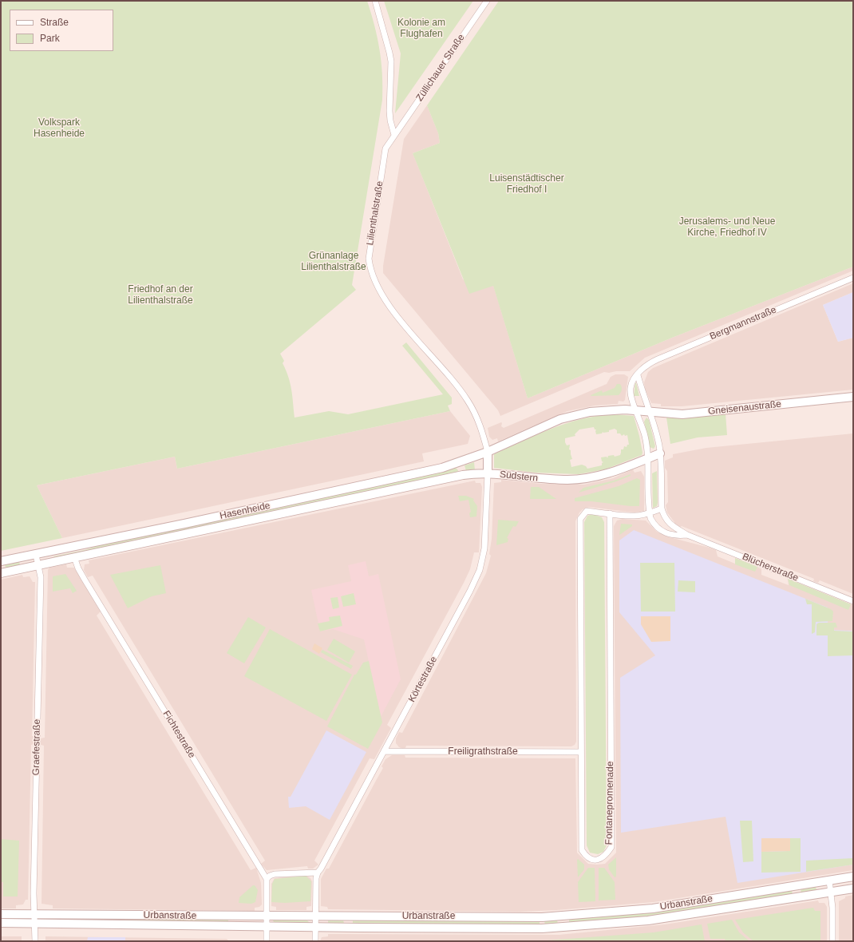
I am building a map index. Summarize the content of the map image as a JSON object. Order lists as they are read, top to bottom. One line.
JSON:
{"streets":{"main road":["Gneisenaustraße","Südstern","Hasenheide","Urbanstraße"],"street":["Züllichauer Straße","Lilienthalstraße","Bergmannstraße","Blücherstraße","Körtestraße","Fichtestraße","Graefestraße","Freiligrathstraße","Fontanepromenade"]},"crossings":[["Züllichauer Straße","Lilienthalstraße"],["Lilienthalstraße","Südstern"],["Lilienthalstraße","Hasenheide"],["Südstern","Hasenheide"],["Südstern","Körtestraße"],["Hasenheide","Körtestraße"],["Hasenheide","Fichtestraße"],["Hasenheide","Graefestraße"],["Körtestraße","Freiligrathstraße"],["Körtestraße","Urbanstraße"],["Graefestraße","Urbanstraße"],["Freiligrathstraße","Fontanepromenade"]],"parks":["Kolonie am Flughafen","Volkspark Hasenheide","Luisenstädtischer Friedhof I","Jerusalems- und Neue Kirche, Friedhof IV","Grünanlage Lilienthalstraße","Friedhof an der Lilienthalstraße"],"legend":["Straße","Park"]}
